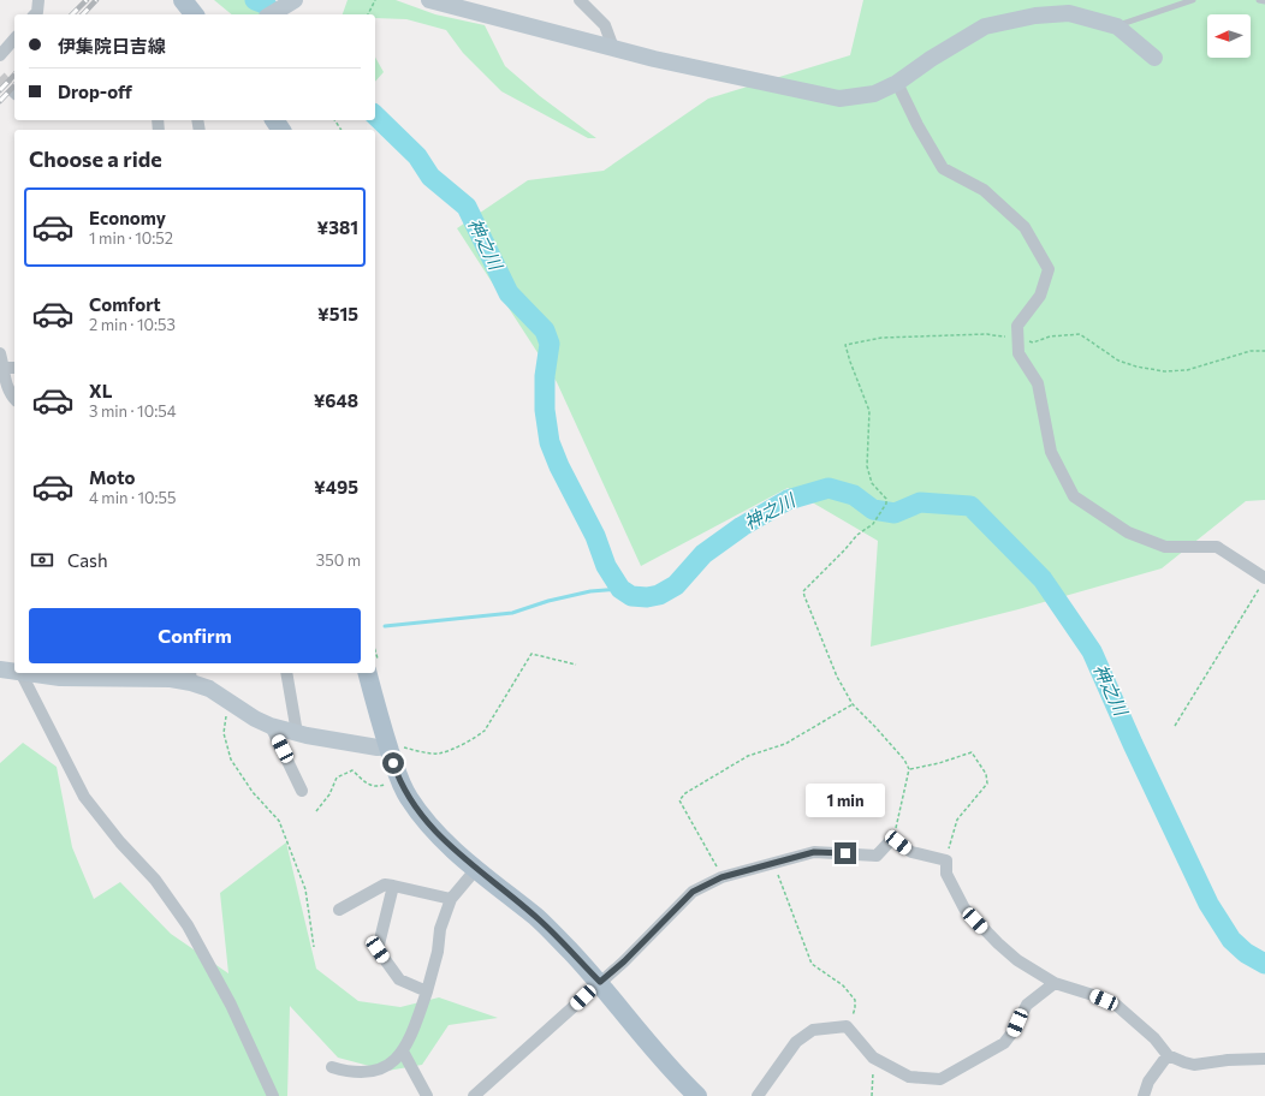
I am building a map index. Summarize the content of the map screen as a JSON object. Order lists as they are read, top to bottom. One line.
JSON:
{"water":["神之川"],"north":"left","page":{"banner":["伊集院日吉線","Drop-off"],"heading":"Choose a ride","list":[{"name":"Economy","note":"1 min · 10:52","value":"¥381"},{"name":"Comfort","note":"2 min · 10:53","value":"¥515"},{"name":"XL","note":"3 min · 10:54","value":"¥648"},{"name":"Moto","note":"4 min · 10:55","value":"¥495"}],"pay":["Cash","350 m"],"buttons":"Confirm","bubble":"1 min"}}
